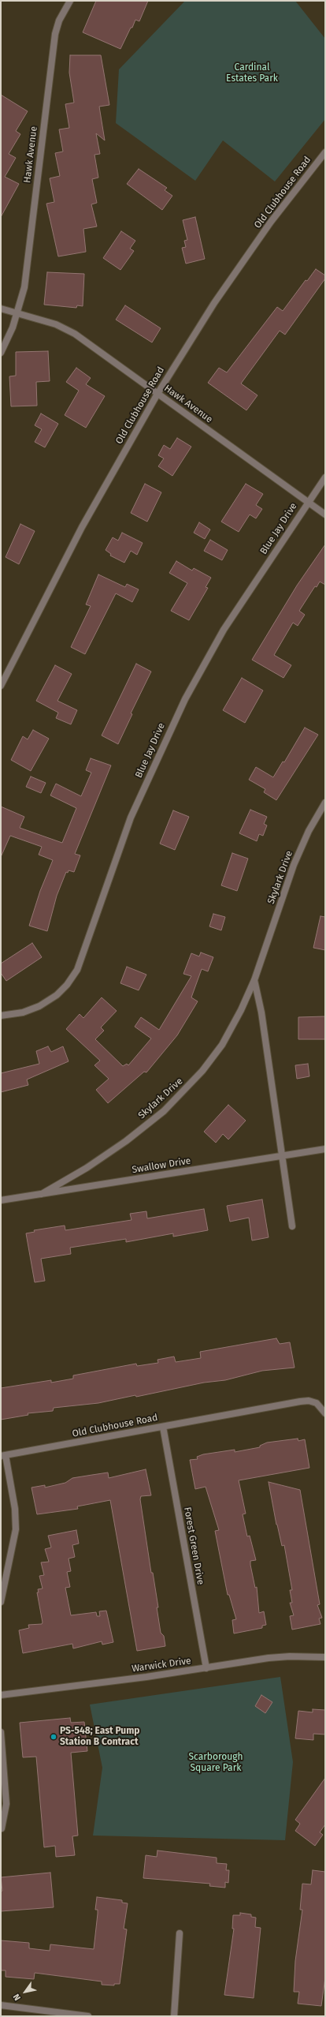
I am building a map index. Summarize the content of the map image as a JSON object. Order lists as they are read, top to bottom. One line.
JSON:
{"streets":{"street":["Hawk Avenue","Old Clubhouse Road","Blue Jay Drive","Skylark Drive","Swallow Drive","Forest Green Drive","Warwick Drive"]},"crossings":[["Hawk Avenue","Old Clubhouse Road"],["Hawk Avenue","Blue Jay Drive"],["Old Clubhouse Road","Forest Green Drive"],["Skylark Drive","Swallow Drive"],["Forest Green Drive","Warwick Drive"]],"parks":["Cardinal Estates Park","Scarborough Square Park"],"places":["PS-548; East Pump Station B Contract"],"north":"bottom left"}
